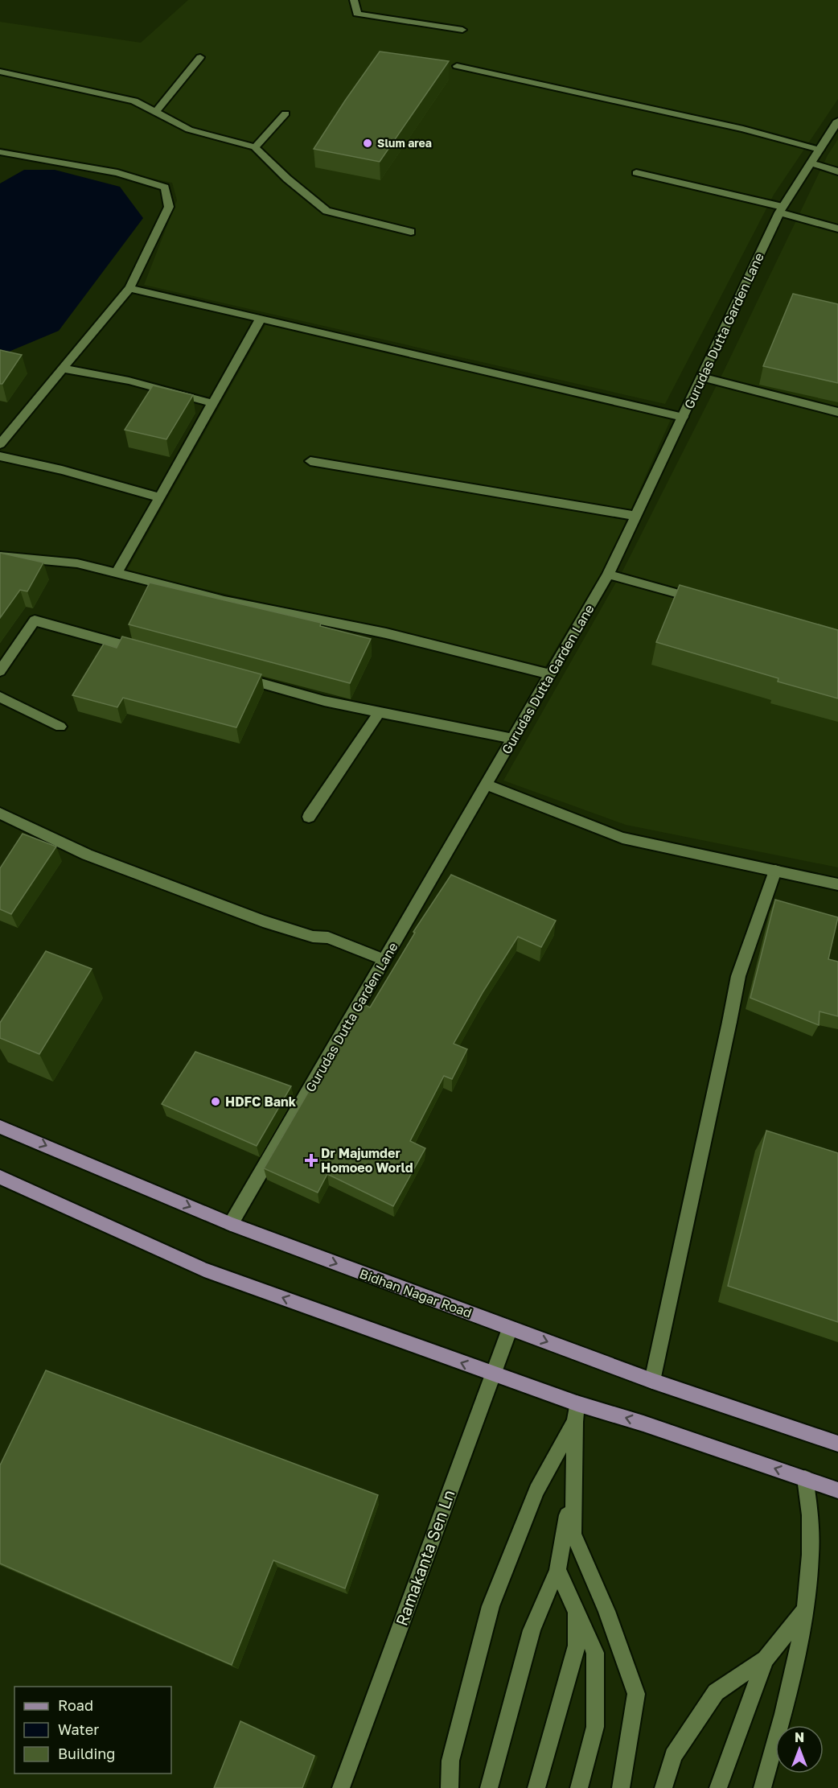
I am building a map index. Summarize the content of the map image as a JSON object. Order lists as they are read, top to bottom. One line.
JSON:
{"streets":{"main road":["Bidhan Nagar Road"],"street":["Gurudas Dutta Garden Lane","Ramakanta Sen Ln"]},"crossings":[["Gurudas Dutta Garden Lane","Bidhan Nagar Road"],["Bidhan Nagar Road","Ramakanta Sen Ln"]],"places":{"other":["Slum area","HDFC Bank"],"health":["Dr Majumder Homoeo World"]},"legend":["Road","Water","Building"],"north":"top"}
